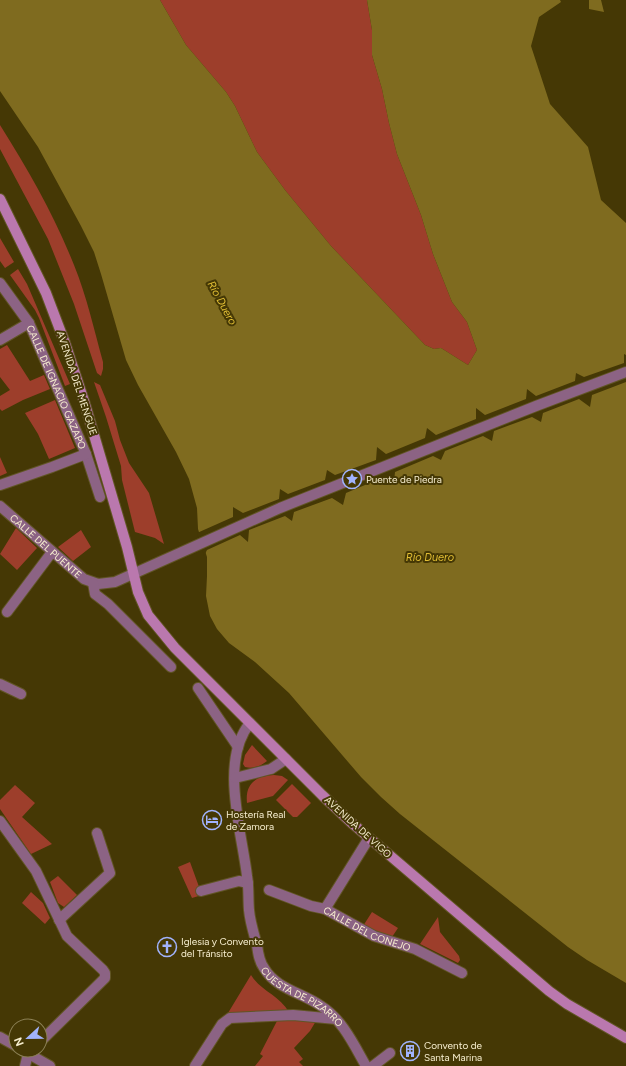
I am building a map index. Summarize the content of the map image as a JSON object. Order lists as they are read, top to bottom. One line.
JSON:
{"streets":{"street":["AVENIDA DEL MENGUE","CALLE DE IGNACIO GAZAPO","CALLE DEL PUENTE","AVENIDA DE VIGO","CALLE DEL CONEJO","CUESTA DE PIZARRO"]},"crossings":[["AVENIDA DEL MENGUE","CALLE DEL PUENTE"],["AVENIDA DEL MENGUE","AVENIDA DE VIGO"],["CALLE DEL PUENTE","AVENIDA DE VIGO"],["AVENIDA DE VIGO","CUESTA DE PIZARRO"]],"water":["Río Duero"],"places":{"place":["Puente de Piedra"],"hotel":["Hostería Real de Zamora"],"church":["Iglesia y Convento del Tránsito"],"building":["Convento de Santa Marina"]},"north":"left"}
